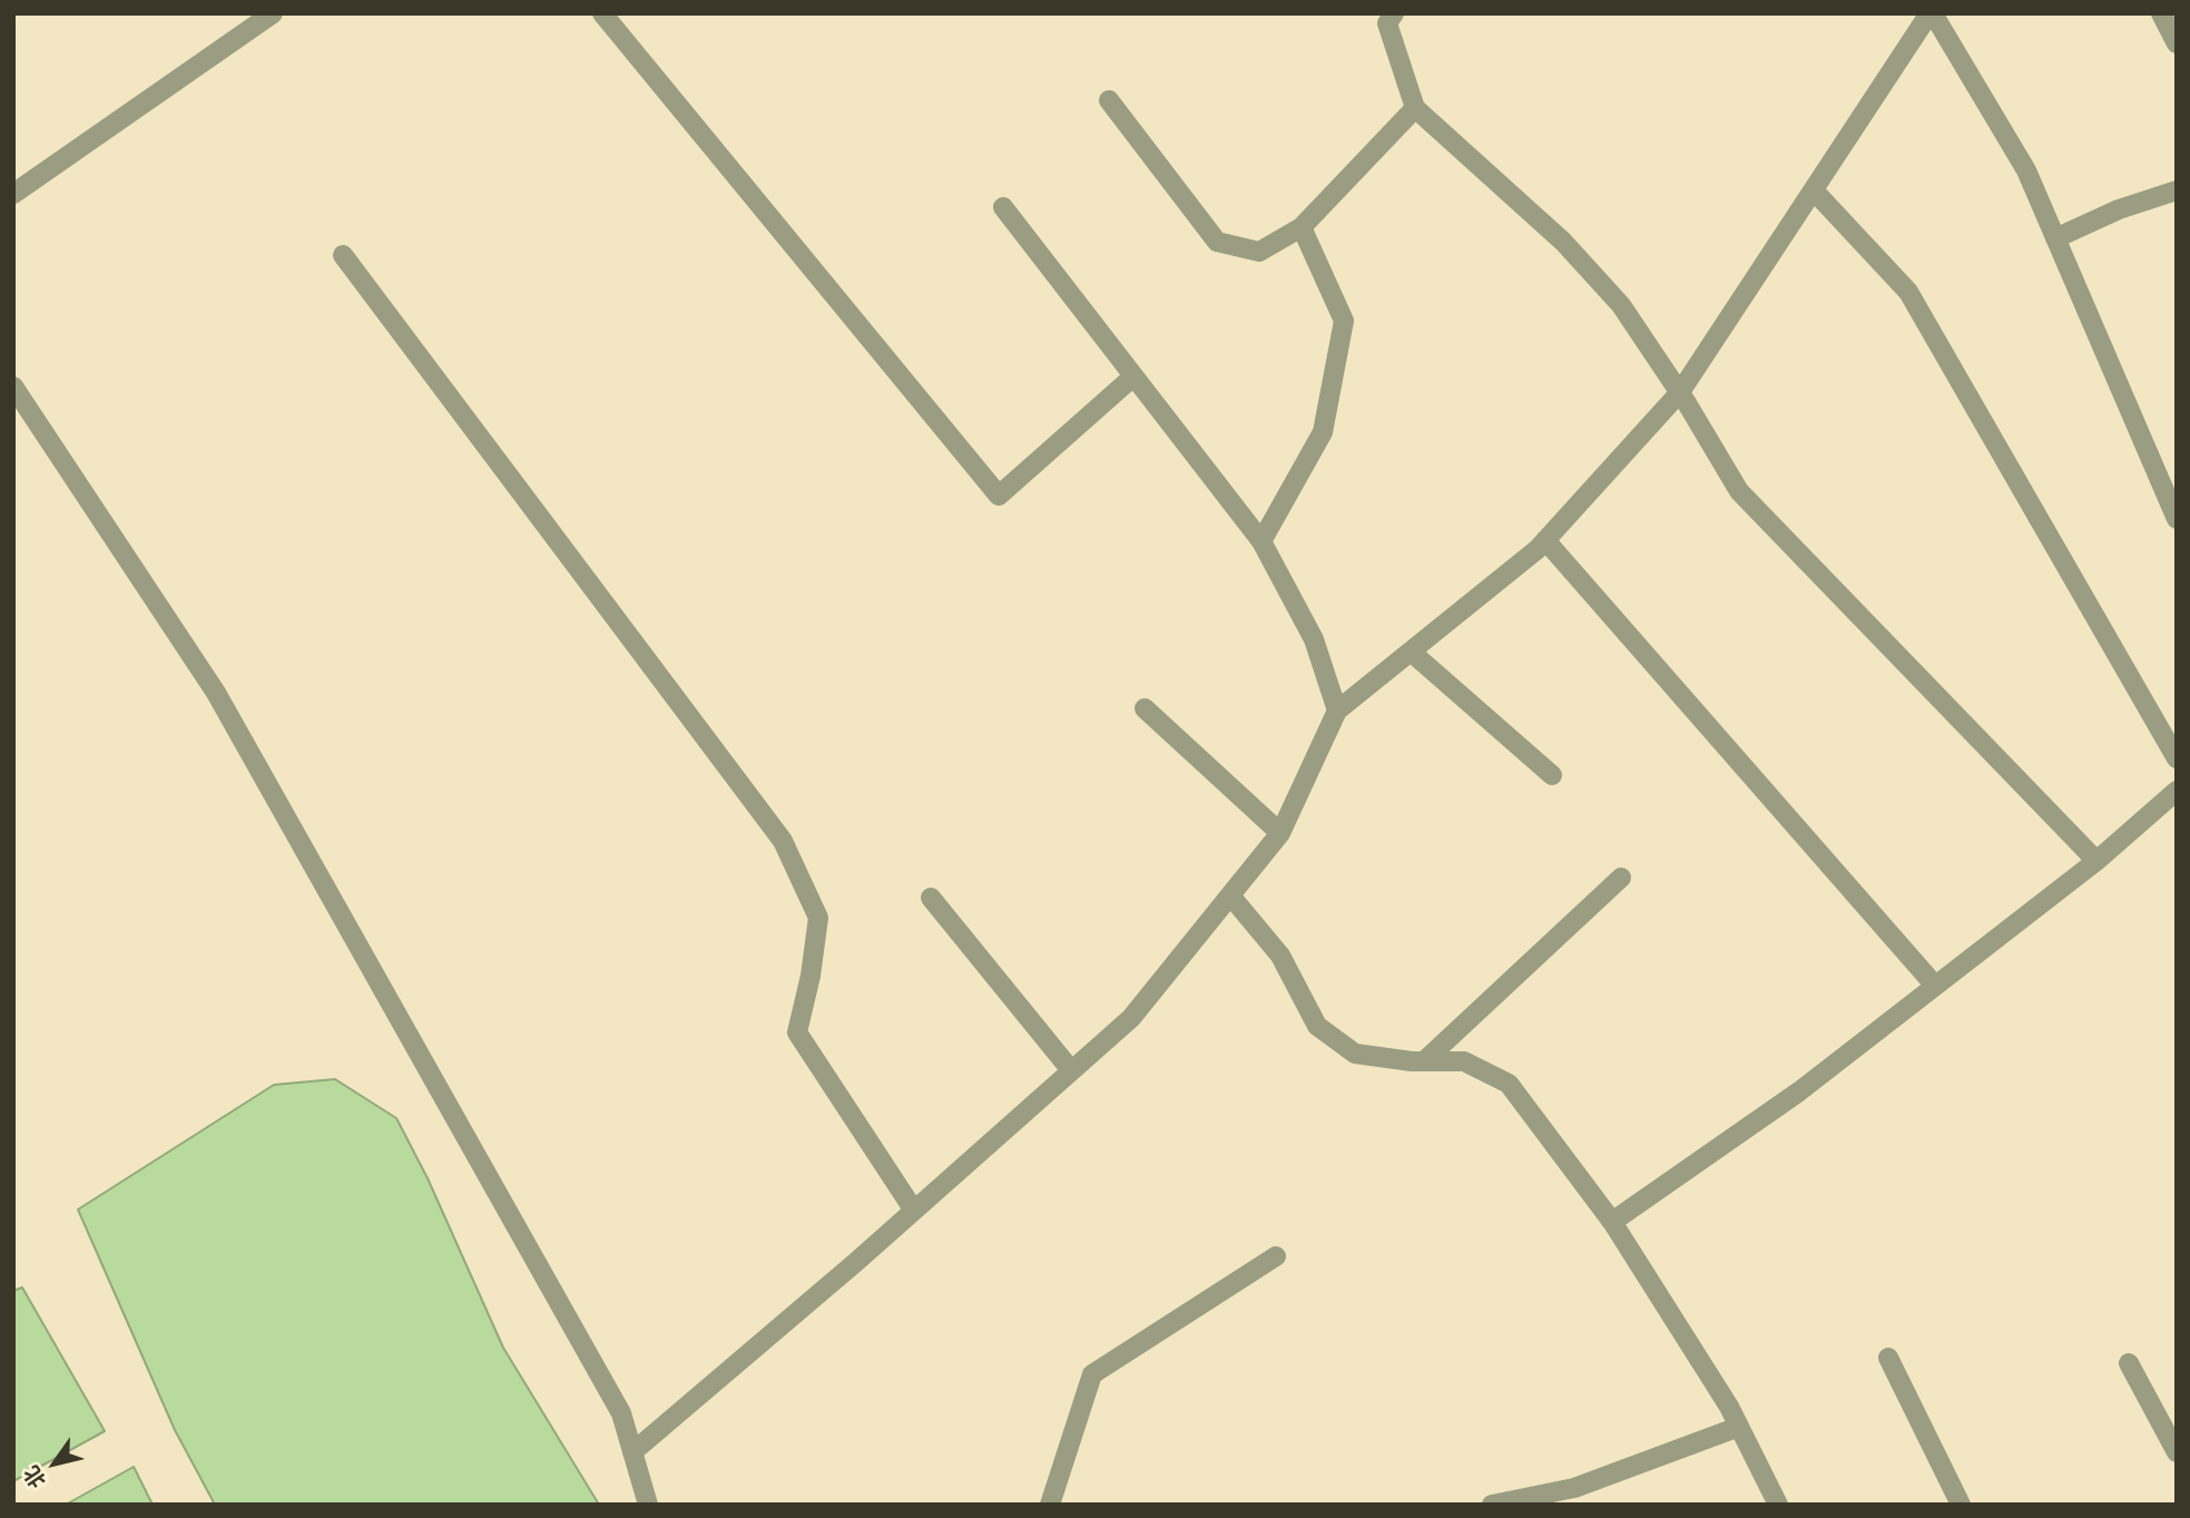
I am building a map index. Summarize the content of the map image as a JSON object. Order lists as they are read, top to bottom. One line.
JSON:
{"north":"bottom left"}
